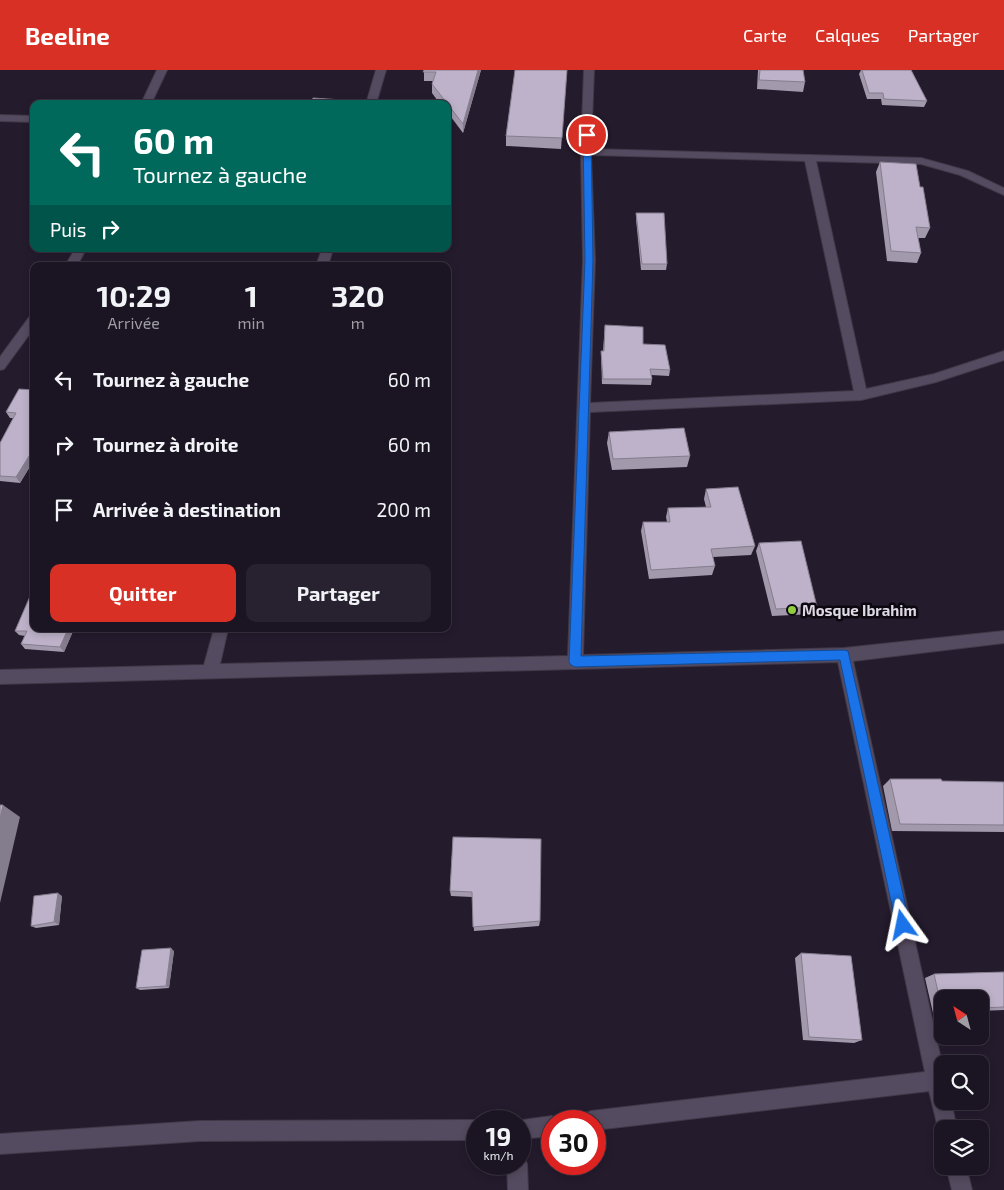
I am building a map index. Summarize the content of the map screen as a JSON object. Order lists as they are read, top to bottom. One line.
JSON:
{"places":["Mosque Ibrahim"],"north":"top left","page":{"header":"Beeline","nav":["Carte","Calques","Partager"],"turn":["60 m","Tournez à gauche"],"then":"Puis","eta":["10:29","Arrivée","1","min","320","m"],"list":[{"name":"Tournez à gauche","value":"60 m"},{"name":"Tournez à droite","value":"60 m"},{"name":"Arrivée à destination","value":"200 m"}],"buttons":["Quitter","Partager"],"speed":"19 km/h","limit":"30"}}
